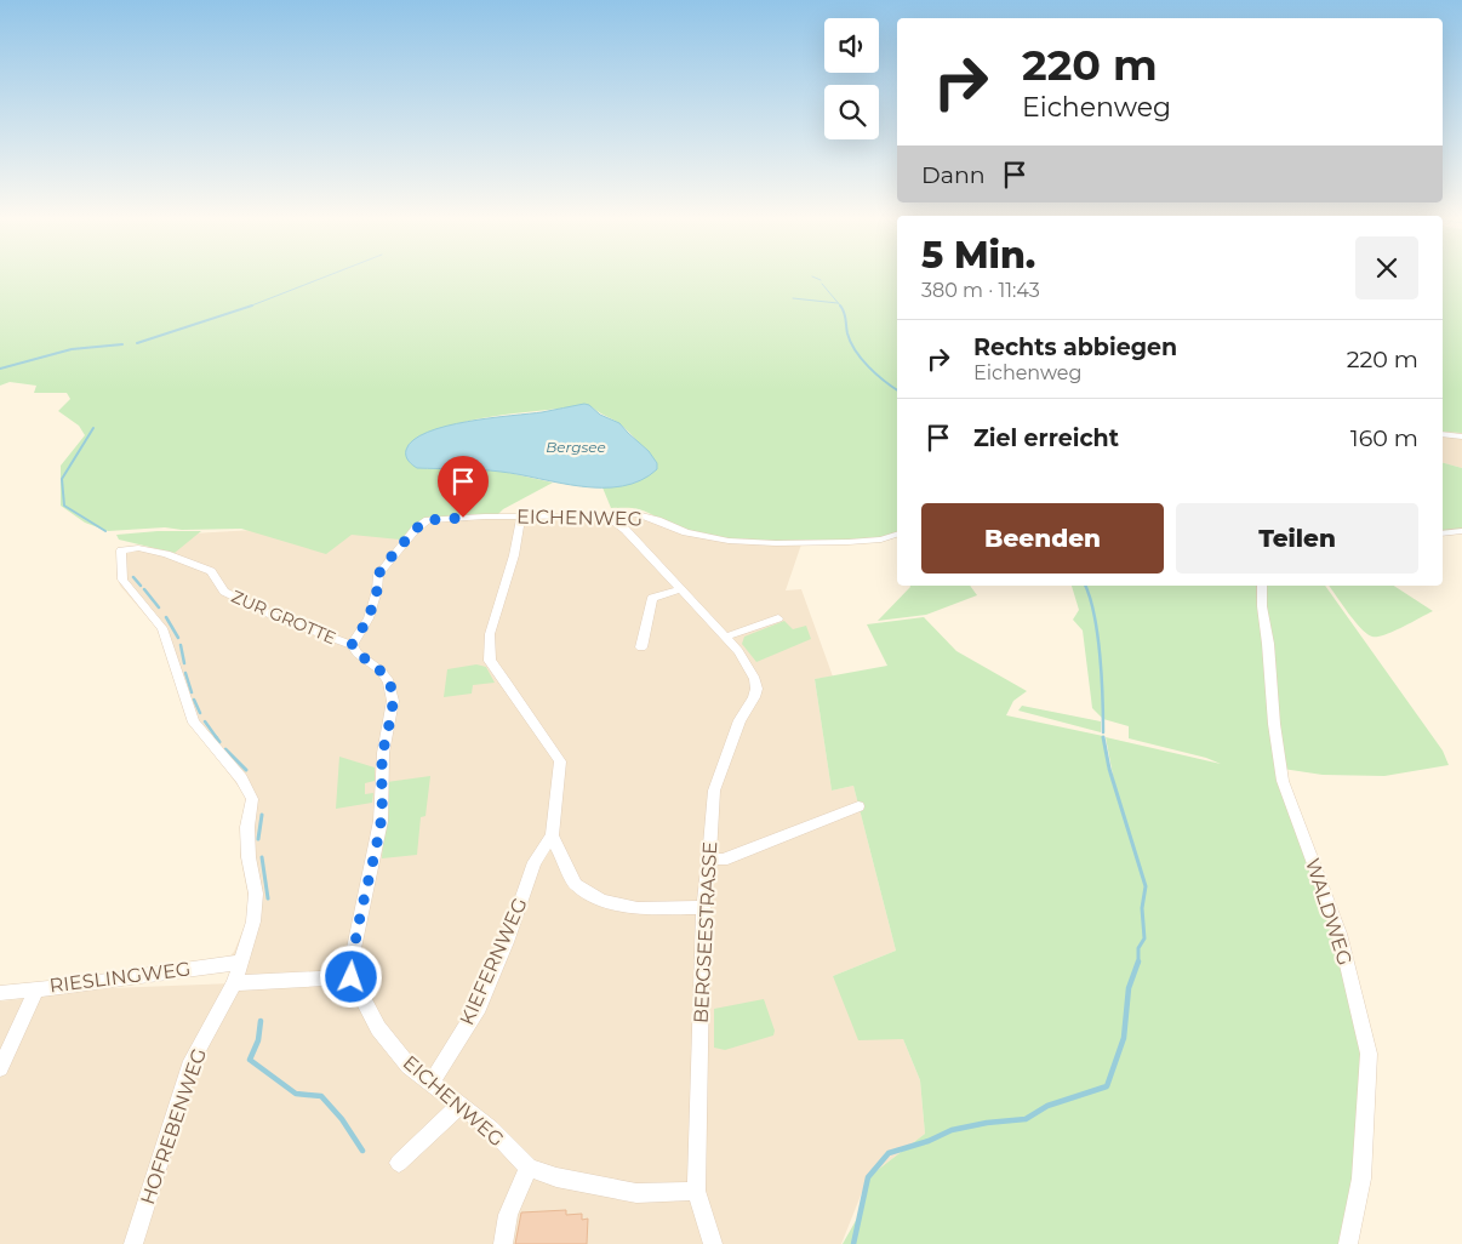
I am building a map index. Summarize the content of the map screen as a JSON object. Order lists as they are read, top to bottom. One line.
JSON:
{"streets":{"street":["EICHENWEG","ZUR GROTTE","WALDWEG","BERGSEESTRASSE","KIEFERNWEG","RIESLINGWEG","HOFREBENWEG"]},"crossings":[["EICHENWEG","ZUR GROTTE"],["EICHENWEG","BERGSEESTRASSE"],["EICHENWEG","KIEFERNWEG"],["ZUR GROTTE","HOFREBENWEG"],["RIESLINGWEG","HOFREBENWEG"]],"water":["Bergsee"],"page":{"turn":["220 m","Eichenweg"],"then":"Dann","heading":["5 Min.","380 m · 11:43"],"list":[{"name":"Rechts abbiegen","note":"Eichenweg","value":"220 m"},{"name":"Ziel erreicht","value":"160 m"}],"buttons":["Beenden","Teilen"]}}
